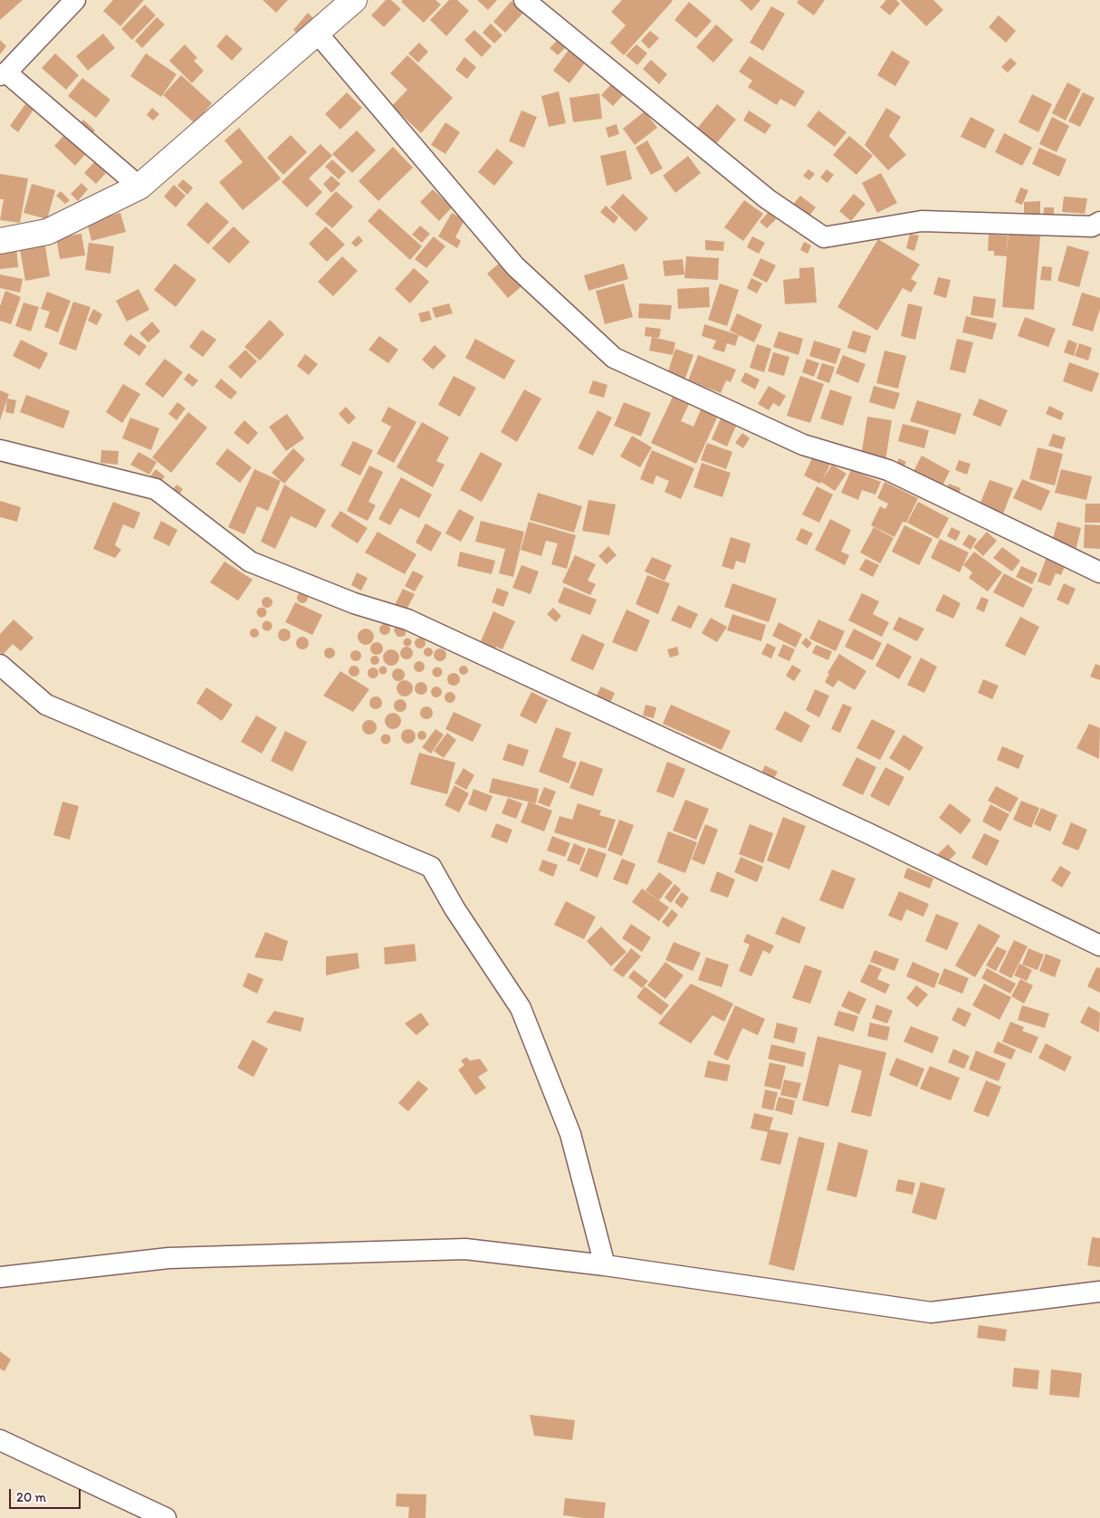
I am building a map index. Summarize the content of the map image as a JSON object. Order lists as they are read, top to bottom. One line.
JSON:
{"scale_bar":"20 m"}
